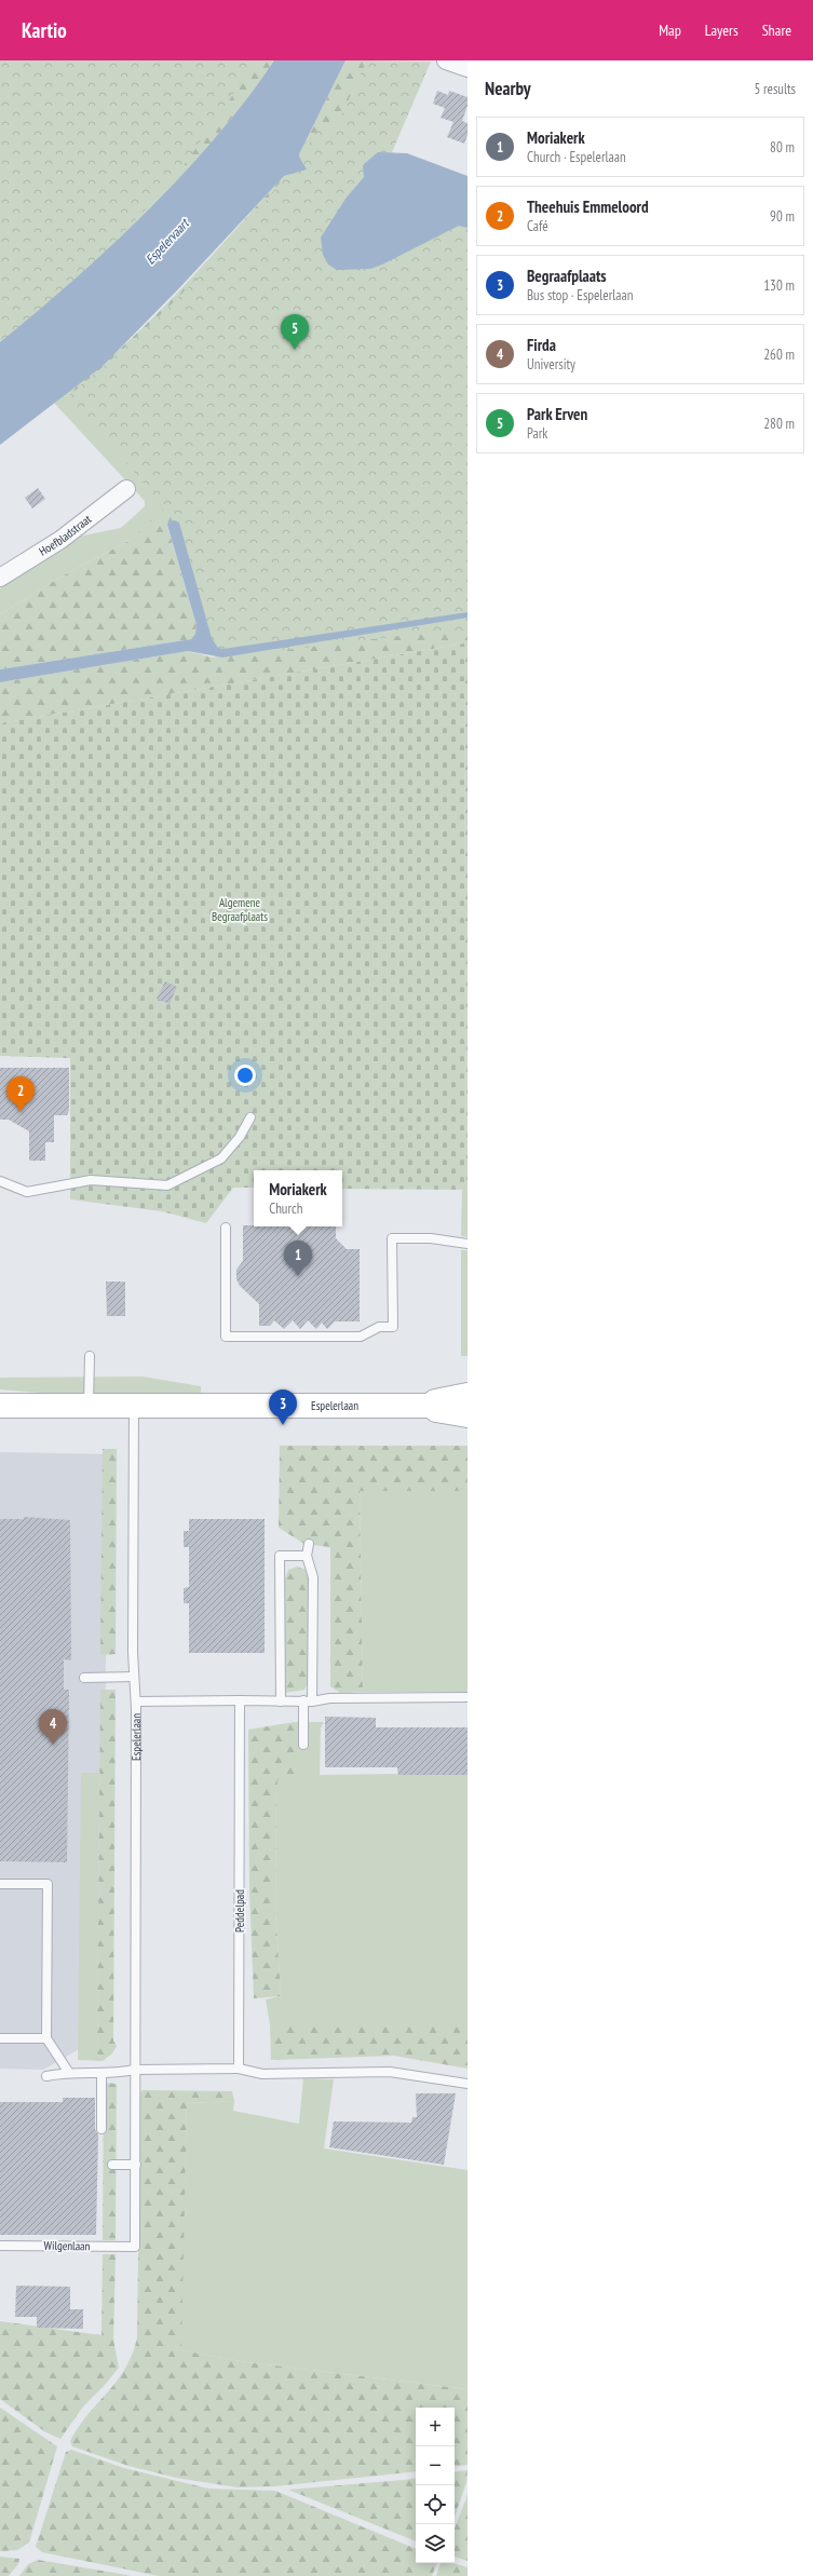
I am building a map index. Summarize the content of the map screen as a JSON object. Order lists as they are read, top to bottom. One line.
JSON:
{"streets":{"main road":["Espelerlaan"],"street":["Hoefbladstraat"],"lane":["Peddelpad","Wilgenlaan"]},"water":["Espelervaart"],"parks":["Algemene Begraafplaats"],"page":{"header":"Kartio","nav":["Map","Layers","Share"],"heading":["Nearby","5 results"],"list":[{"mark":"1","name":"Moriakerk","note":"Church · Espelerlaan","value":"80 m"},{"mark":"2","name":"Theehuis Emmeloord","note":"Café","value":"90 m"},{"mark":"3","name":"Begraafplaats","note":"Bus stop · Espelerlaan","value":"130 m"},{"mark":"4","name":"Firda","note":"University","value":"260 m"},{"mark":"5","name":"Park Erven","note":"Park","value":"280 m"}],"pins":["5","2","1","3","4"],"popup":["Moriakerk","Church"],"map_buttons":["+","−"]}}
